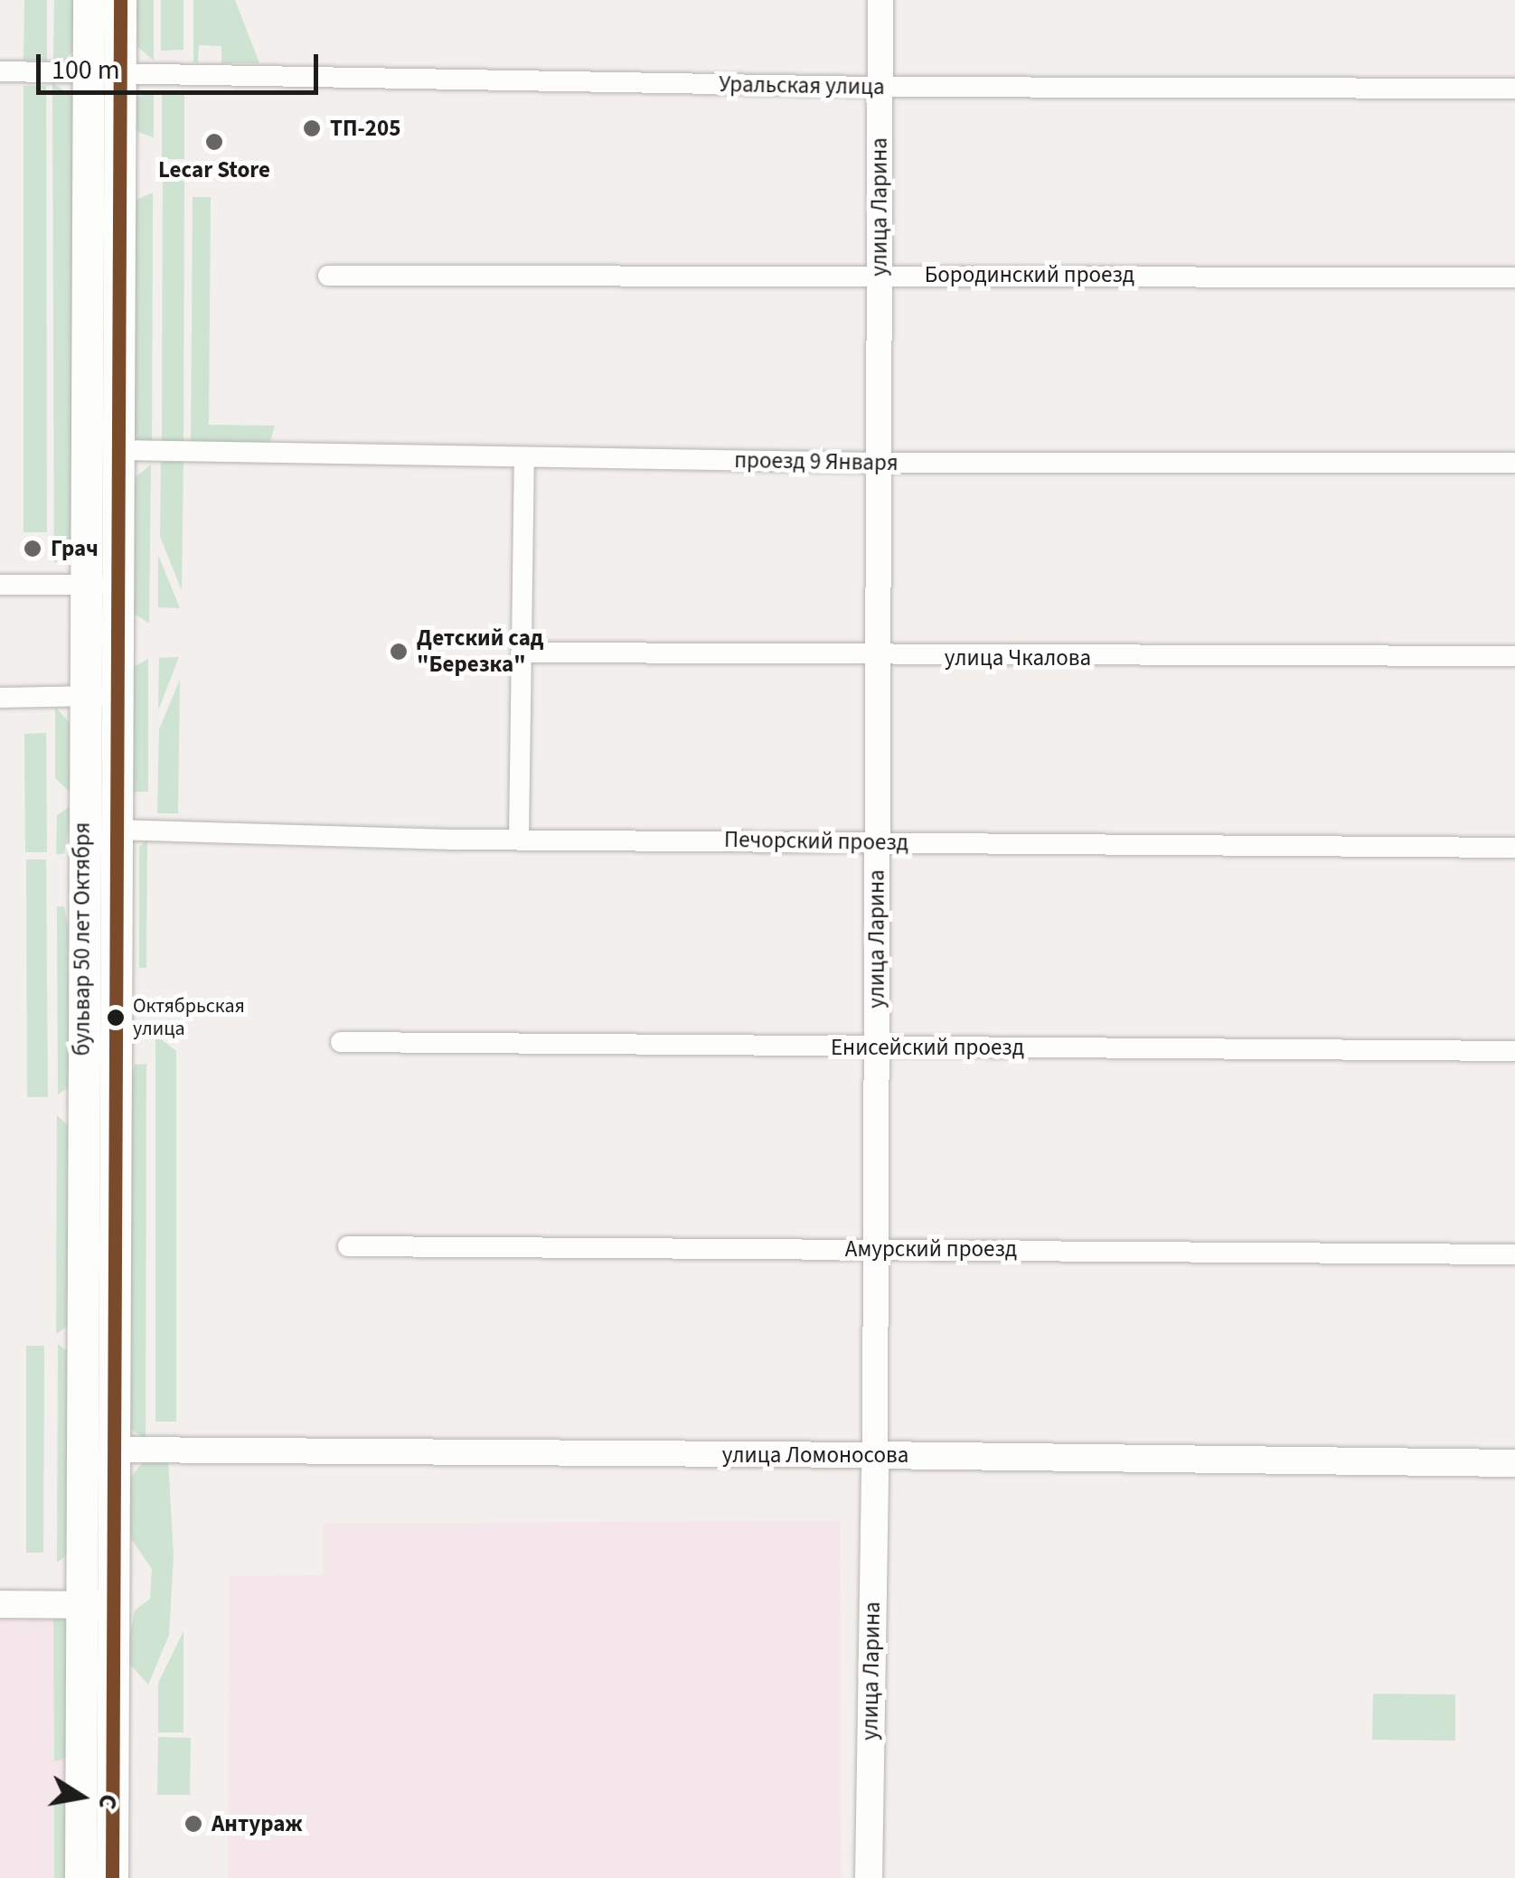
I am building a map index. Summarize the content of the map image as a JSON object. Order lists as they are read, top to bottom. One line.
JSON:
{"streets":{"main road":["улица Ларина","бульвар 50 лет Октября","улица Ломоносова"],"street":["Уральская улица","Бородинский проезд","проезд 9 Января","улица Чкалова","Печорский проезд","Енисейский проезд","Амурский проезд"]},"crossings":[["Уральская улица","улица Ларина"],["Уральская улица","бульвар 50 лет Октября"],["улица Ларина","Бородинский проезд"],["улица Ларина","проезд 9 Января"],["улица Ларина","улица Чкалова"],["улица Ларина","Печорский проезд"],["улица Ларина","Енисейский проезд"],["улица Ларина","Амурский проезд"],["улица Ларина","улица Ломоносова"],["проезд 9 Января","бульвар 50 лет Октября"],["Печорский проезд","бульвар 50 лет Октября"],["бульвар 50 лет Октября","улица Ломоносова"]],"places":["ТП-205","Lecar Store","Грач","Детский сад \"Березка\"","Октябрьская улица","Антураж"],"scale_bar":"100 m","north":"right"}
